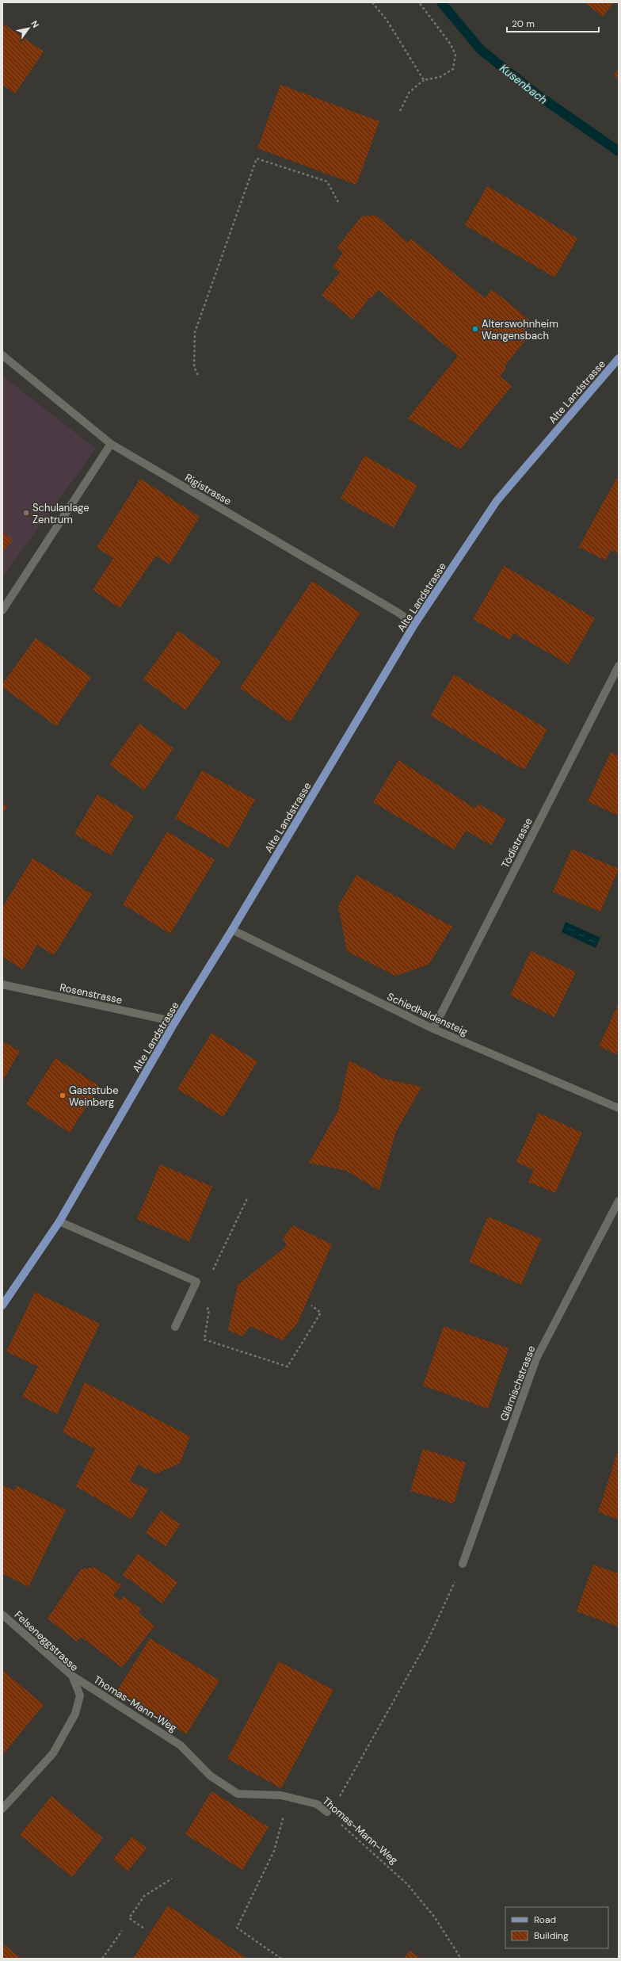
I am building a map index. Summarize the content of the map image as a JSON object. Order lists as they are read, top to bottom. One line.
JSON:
{"streets":{"main road":["Alte Landstrasse"],"street":["Rigistrasse","Tödistrasse","Rosenstrasse","Schiedhaldensteig","Glärnischstrasse","Felseneggstrasse","Thomas-Mann-Weg"]},"crossings":[["Alte Landstrasse","Rigistrasse"],["Alte Landstrasse","Rosenstrasse"],["Alte Landstrasse","Schiedhaldensteig"],["Tödistrasse","Schiedhaldensteig"],["Felseneggstrasse","Thomas-Mann-Weg"]],"water":["Kusenbach"],"places":["Alterswohnheim Wangensbach","Schulanlage Zentrum","Gaststube Weinberg"],"legend":["Road","Building"],"scale_bar":"20 m","north":"top right"}
